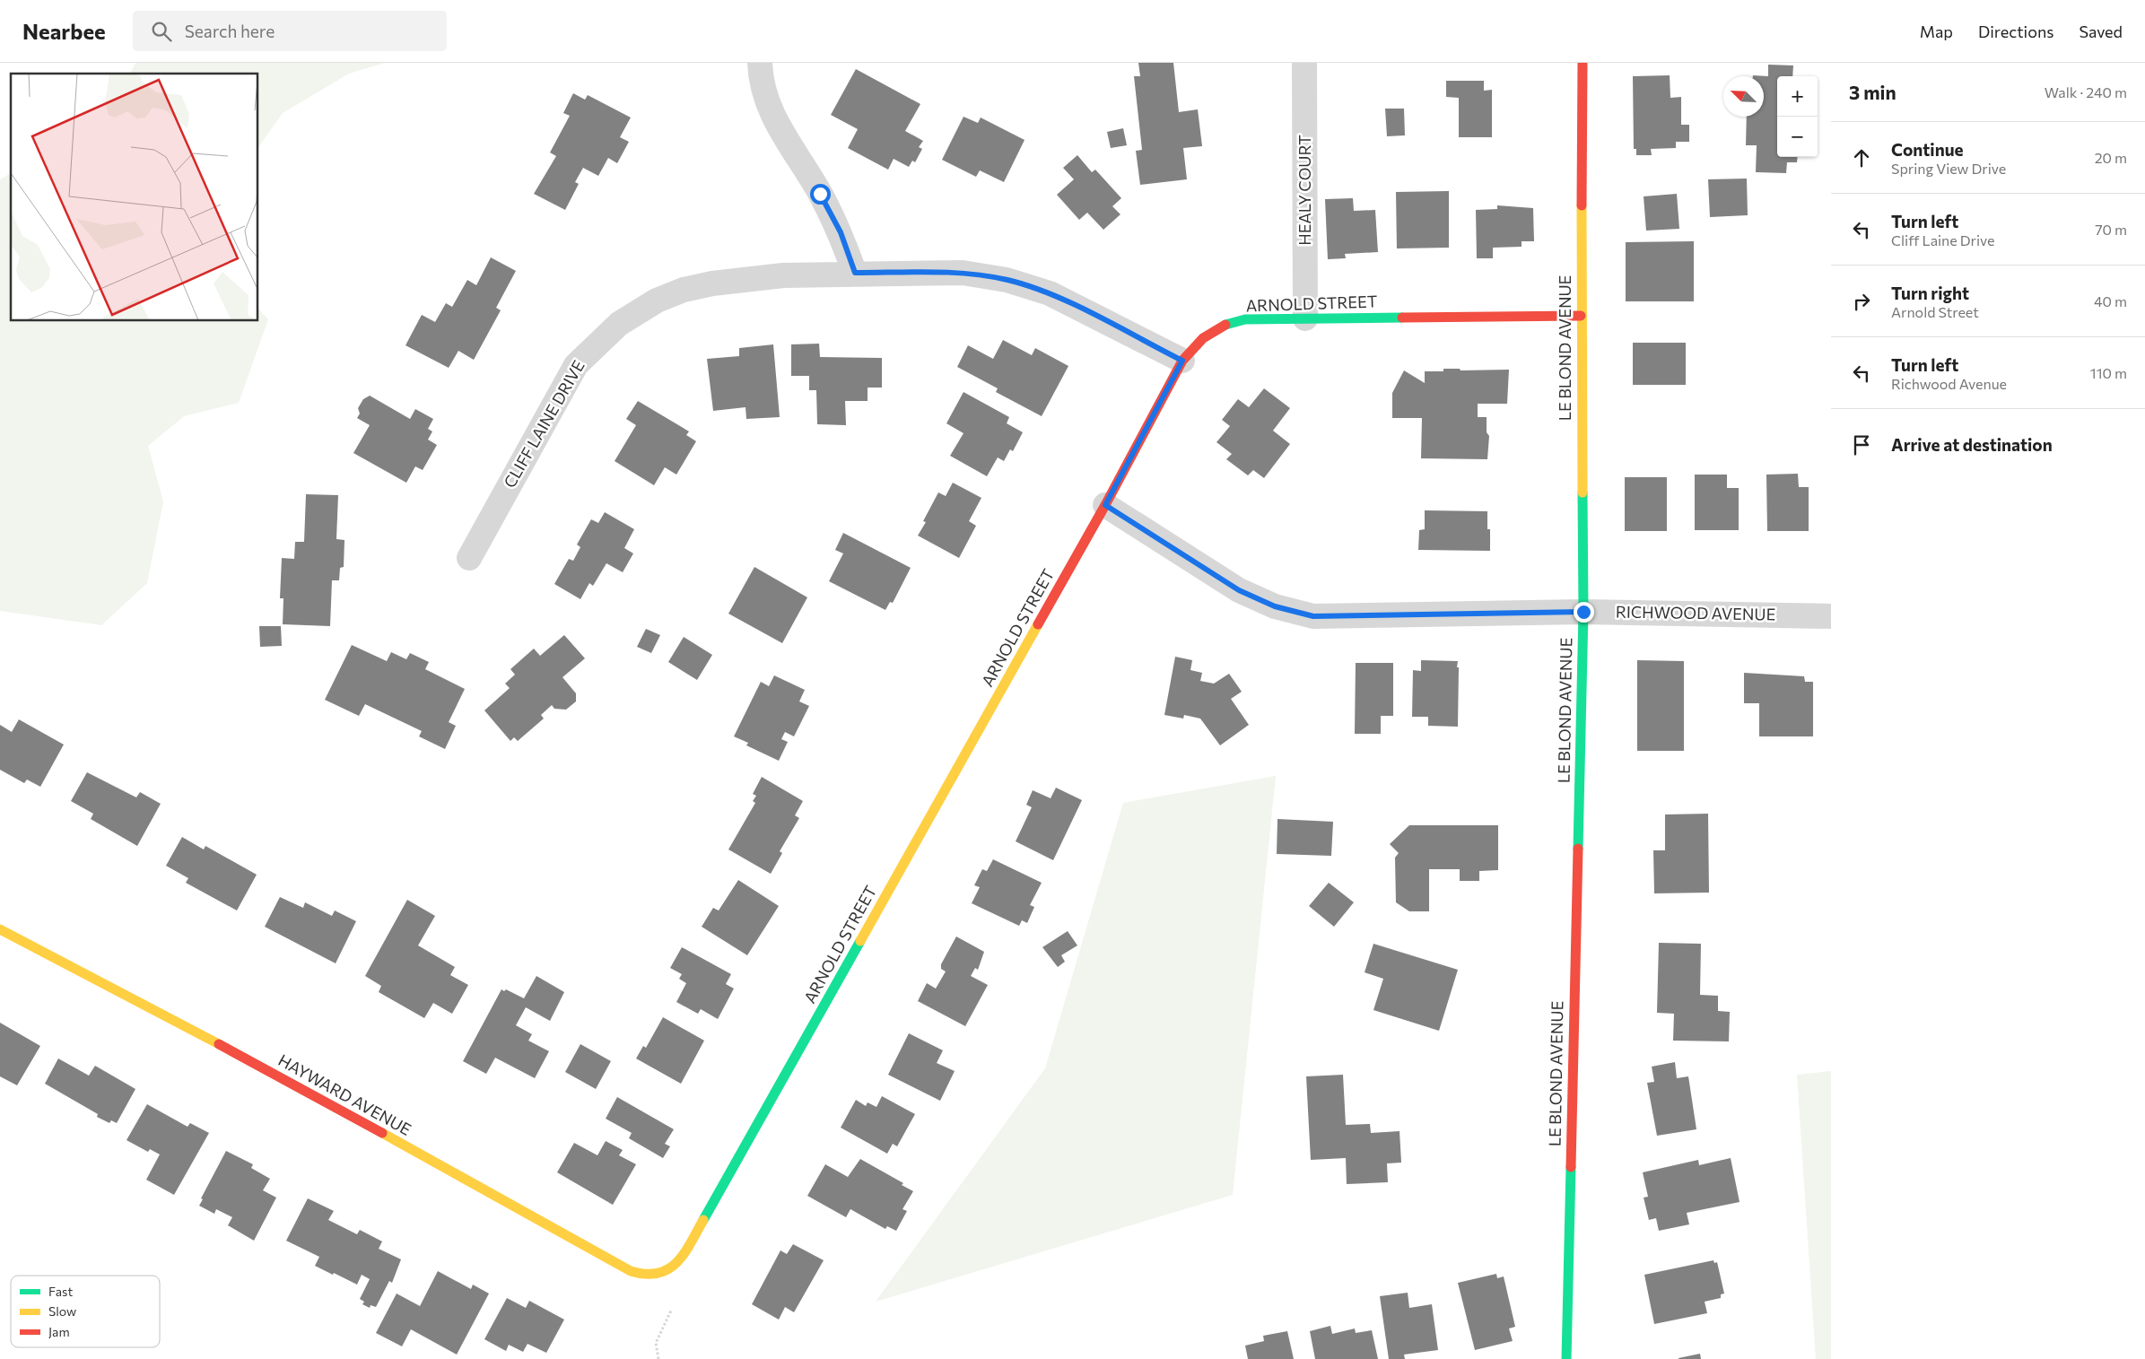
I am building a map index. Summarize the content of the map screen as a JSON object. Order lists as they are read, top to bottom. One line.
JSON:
{"streets":{"street":["HEALY COURT","ARNOLD STREET","LE BLOND AVENUE","CLIFF LAINE DRIVE","RICHWOOD AVENUE","HAYWARD AVENUE"]},"crossings":[["HEALY COURT","ARNOLD STREET"],["ARNOLD STREET","LE BLOND AVENUE"],["ARNOLD STREET","CLIFF LAINE DRIVE"],["ARNOLD STREET","RICHWOOD AVENUE"],["ARNOLD STREET","HAYWARD AVENUE"],["LE BLOND AVENUE","RICHWOOD AVENUE"]],"legend":["Fast","Slow","Jam"],"north":"top left","page":{"header":"Nearbee","search":"Search here","nav":["Map","Directions","Saved"],"heading":["3 min","Walk · 240 m"],"map_buttons":["+","−"],"list":[["Continue","Spring View Drive","20 m"],["Turn left","Cliff Laine Drive","70 m"],["Turn right","Arnold Street","40 m"],["Turn left","Richwood Avenue","110 m"],"Arrive at destination"]}}
